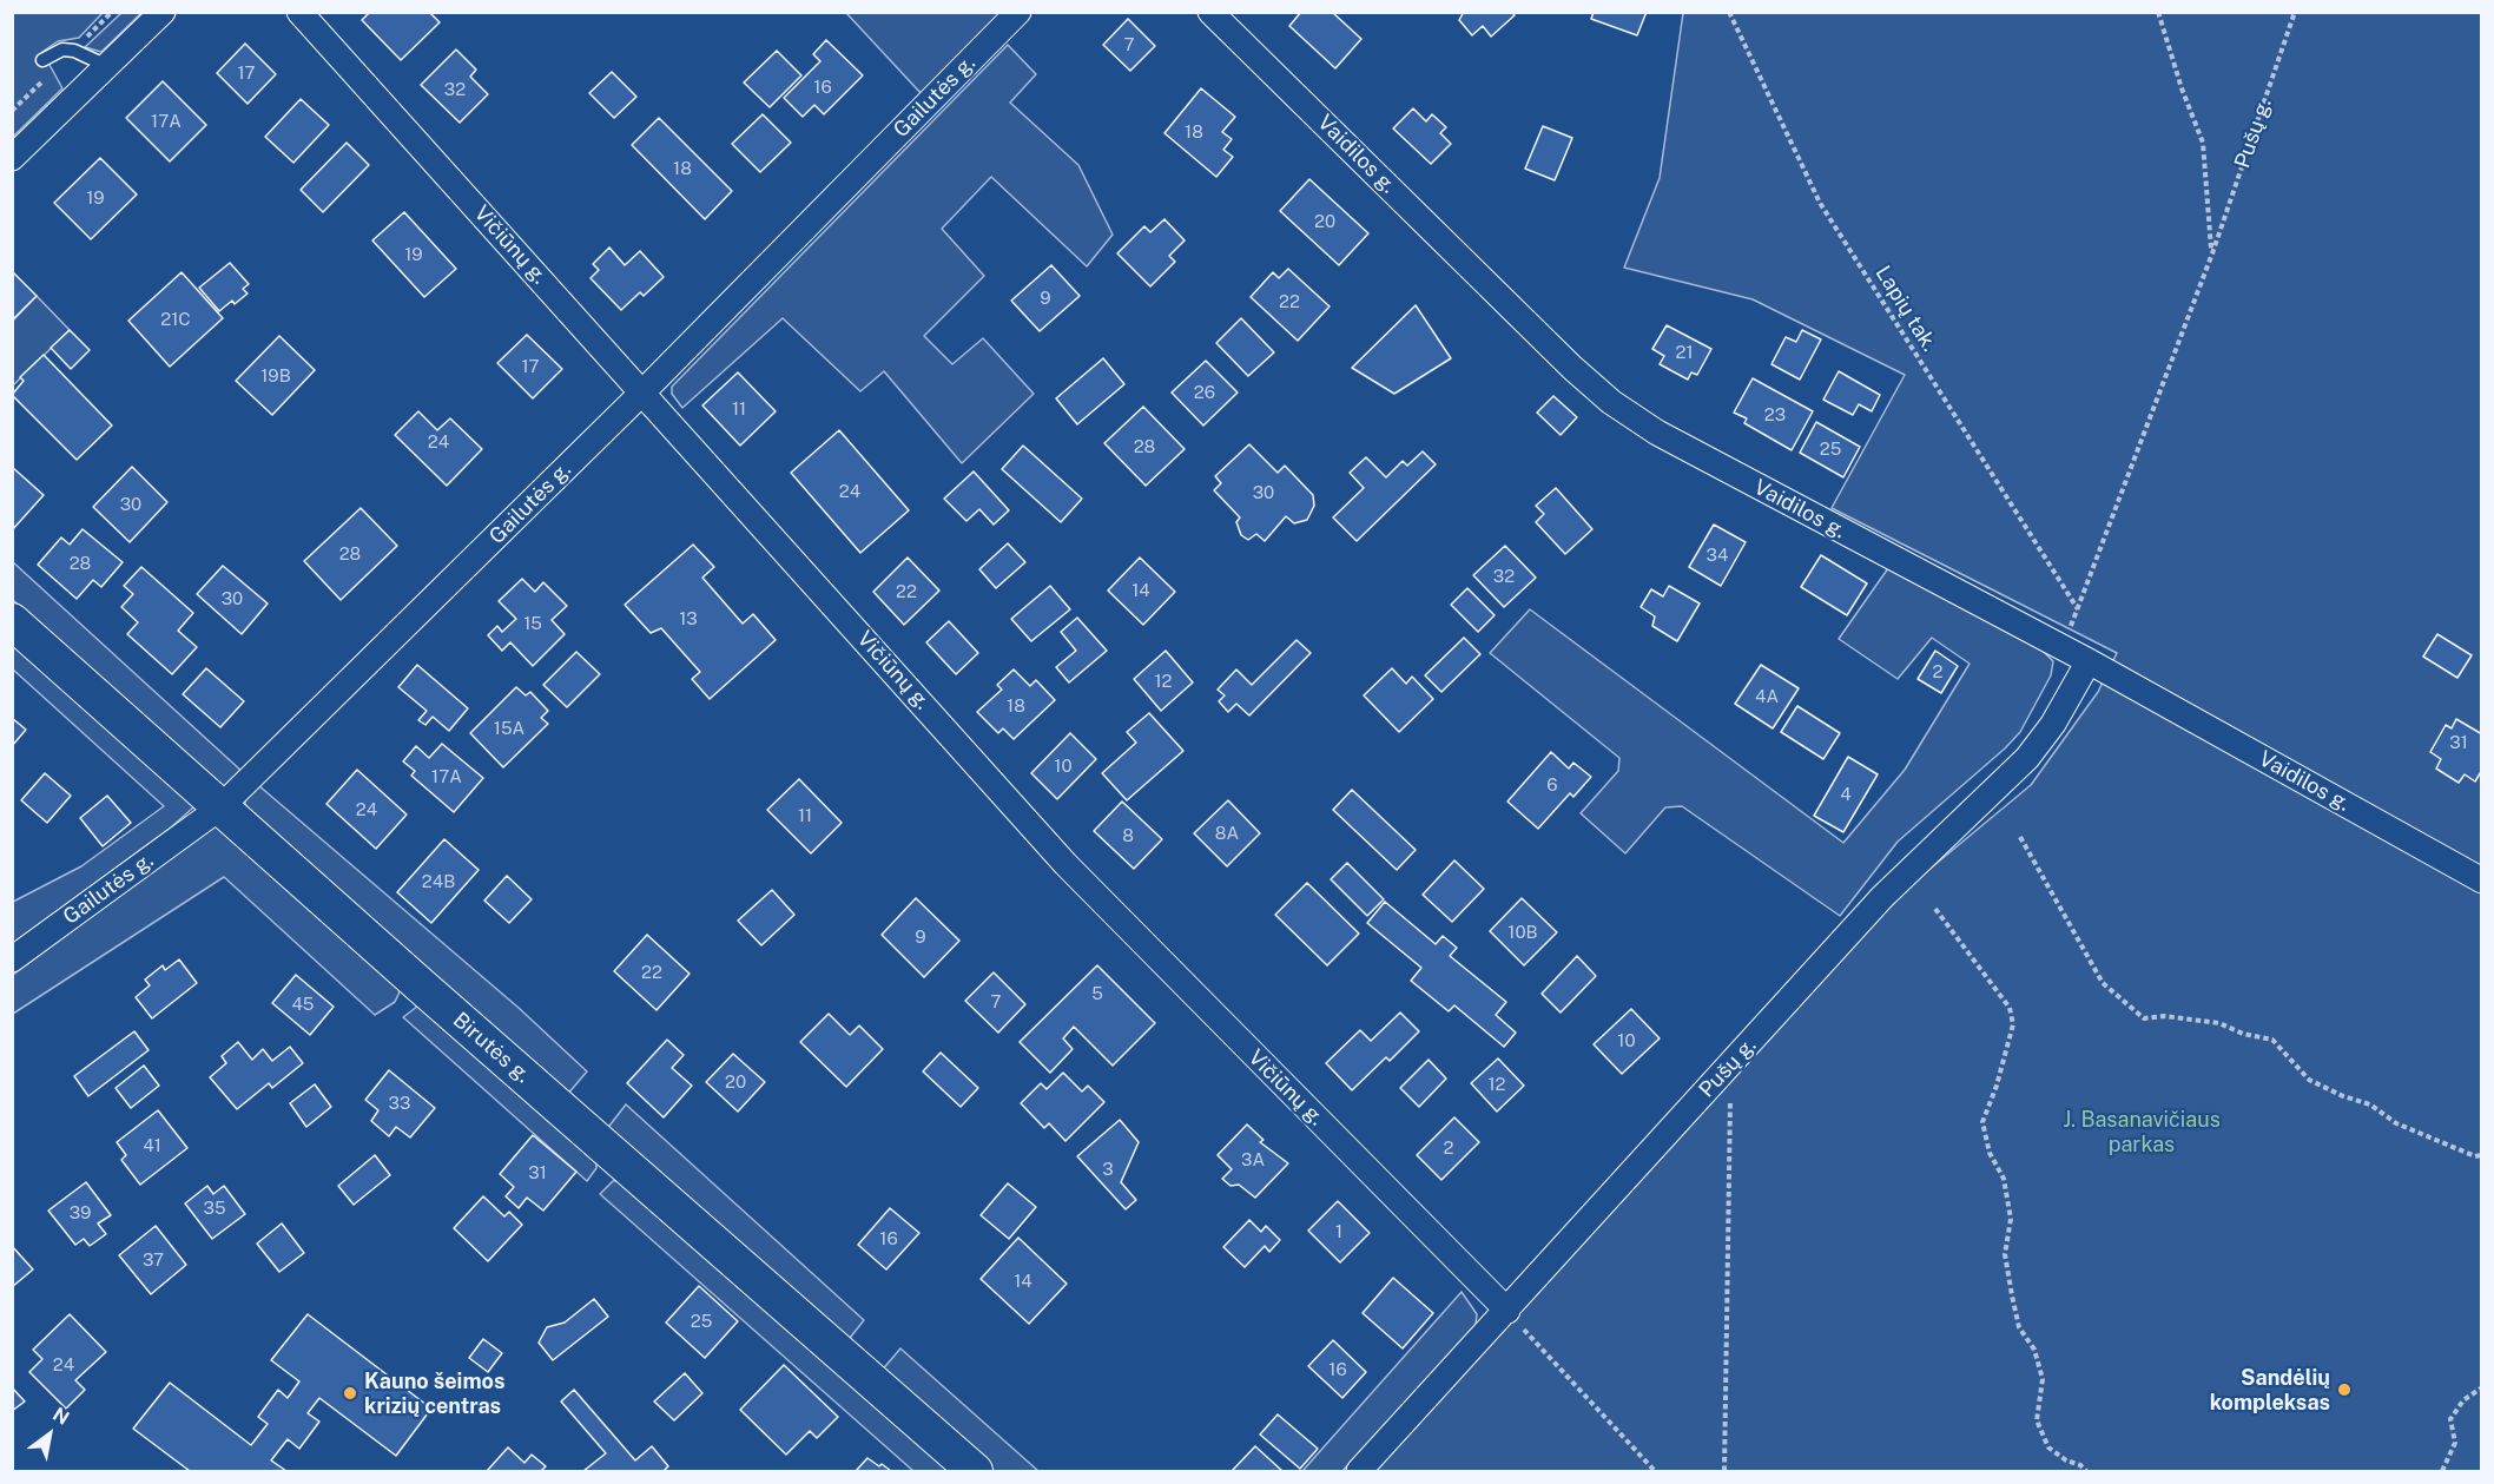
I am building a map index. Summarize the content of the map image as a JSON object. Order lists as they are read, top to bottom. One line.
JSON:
{"streets":{"street":["Gailutės g.","Pušų g.","Vaidilos g.","Vičiūnų g.","Birutės g."],"path":["Lapių tak."]},"crossings":[["Gailutės g.","Vičiūnų g."],["Gailutės g.","Birutės g."],["Pušų g.","Vaidilos g."],["Pušų g.","Vičiūnų g."]],"parks":["J. Basanavičiaus parkas"],"places":["Sandėlių kompleksas","Kauno šeimos krizių centras"],"house_numbers":["7","17","16","32","17A","18","18","19","20","19","9","22","21C","21","17","19B","26","11","23","24","28","25","24","30","30","28","34","28","32","14","22","30","13","15","2","12","4A","18","15A","31","10","17A","6","4","24","11","8A","8","24B","10B","9","22","5","7","45","10","20","12","33","41","2","3A","3","31","35","39","1","16","37","14","25","24","16"],"north":"top right"}
